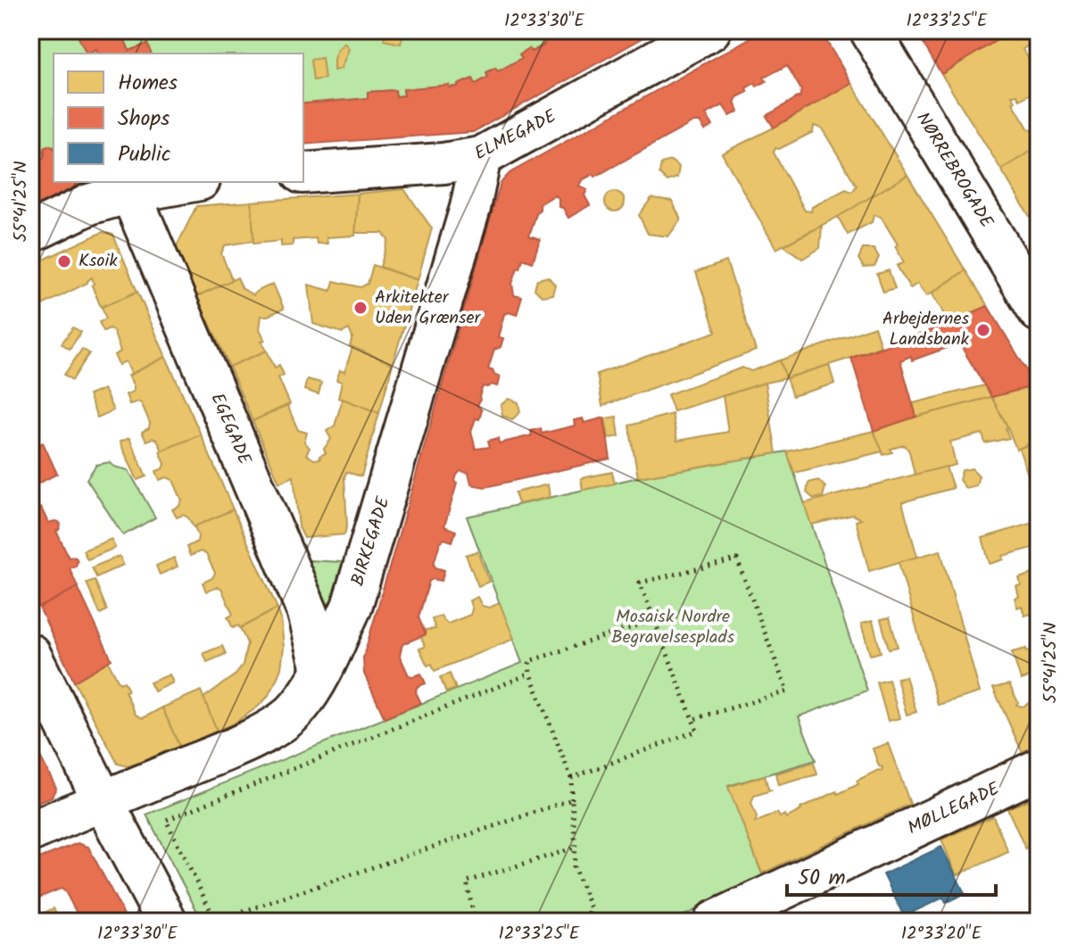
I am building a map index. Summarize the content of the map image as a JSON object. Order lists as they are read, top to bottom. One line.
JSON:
{"streets":{"street":["ELMEGADE","NØRREBROGADE","EGEGADE","BIRKEGADE","MØLLEGADE"]},"crossings":[["ELMEGADE","BIRKEGADE"],["EGEGADE","BIRKEGADE"]],"parks":["Mosaisk Nordre Begravelsesplads"],"places":["Ksoik","Arkitekter Uden Grænser","Arbejdernes Landsbank"],"legend":["Homes","Shops","Public"],"scale_bar":"50 m","coordinates":["12°33'30\"E","12°33'25\"E","55°41'25\"N","12°33'20\"E"]}
